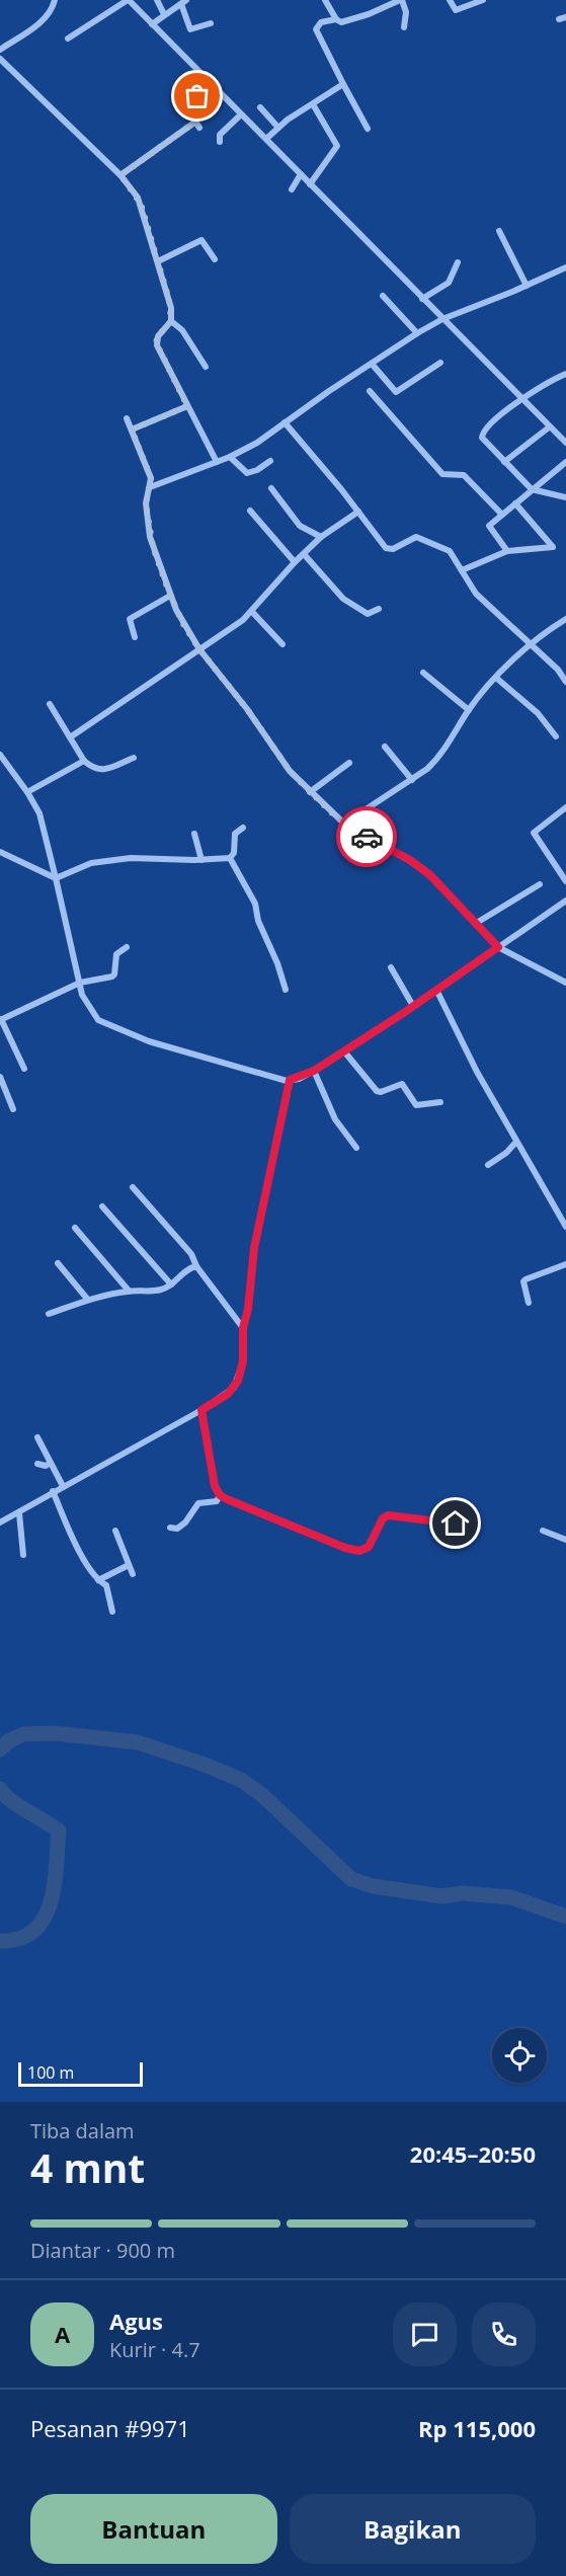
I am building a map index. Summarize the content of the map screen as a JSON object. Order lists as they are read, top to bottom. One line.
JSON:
{"scale_bar":"100 m","page":{"scale":"100 m","heading":["4 mnt","Tiba dalam","20:45–20:50"],"panel":["Agus","Kurir · 4.7","Pesanan #9971","Rp 115,000"],"bar":"Diantar · 900 m","round":"A","buttons":["Bantuan","Bagikan"]}}
